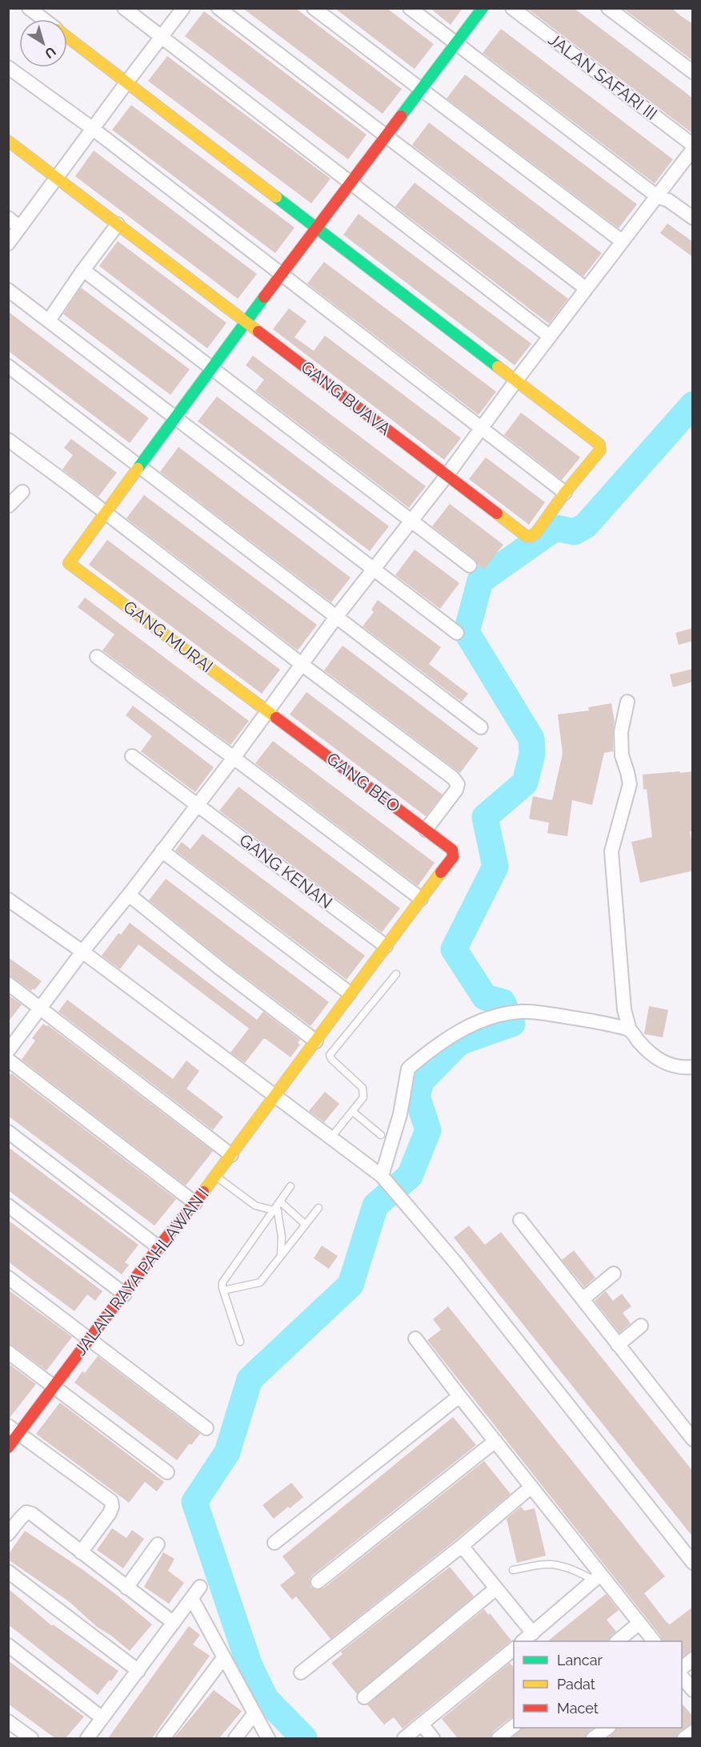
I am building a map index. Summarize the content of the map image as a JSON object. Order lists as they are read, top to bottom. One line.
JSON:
{"streets":{"street":["JALAN SAFARI III","GANG BUAVA","GANG MURAI","GANG BEO","GANG KENAN","JALAN RAYA PAHLAWAN I"]},"crossings":[["GANG MURAI","GANG BEO"],["GANG BEO","JALAN RAYA PAHLAWAN I"],["GANG KENAN","JALAN RAYA PAHLAWAN I"]],"legend":["Lancar","Padat","Macet"],"north":"bottom right"}
